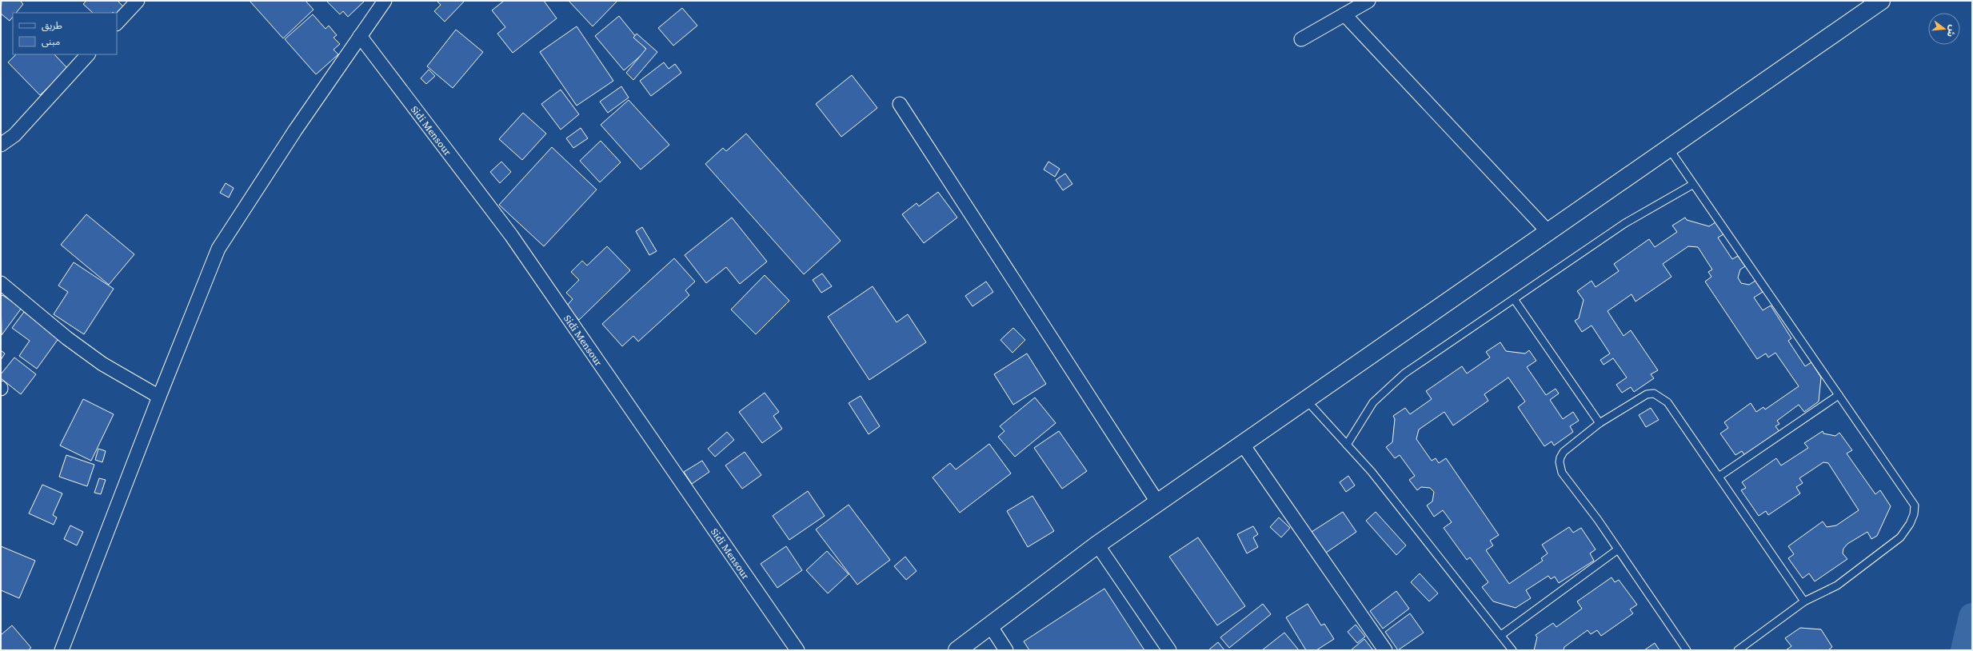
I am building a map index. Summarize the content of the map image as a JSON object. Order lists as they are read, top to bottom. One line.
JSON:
{"streets":{"street":["Sidi Mensour"]},"legend":["طريق","مبنى"],"north":"right"}
